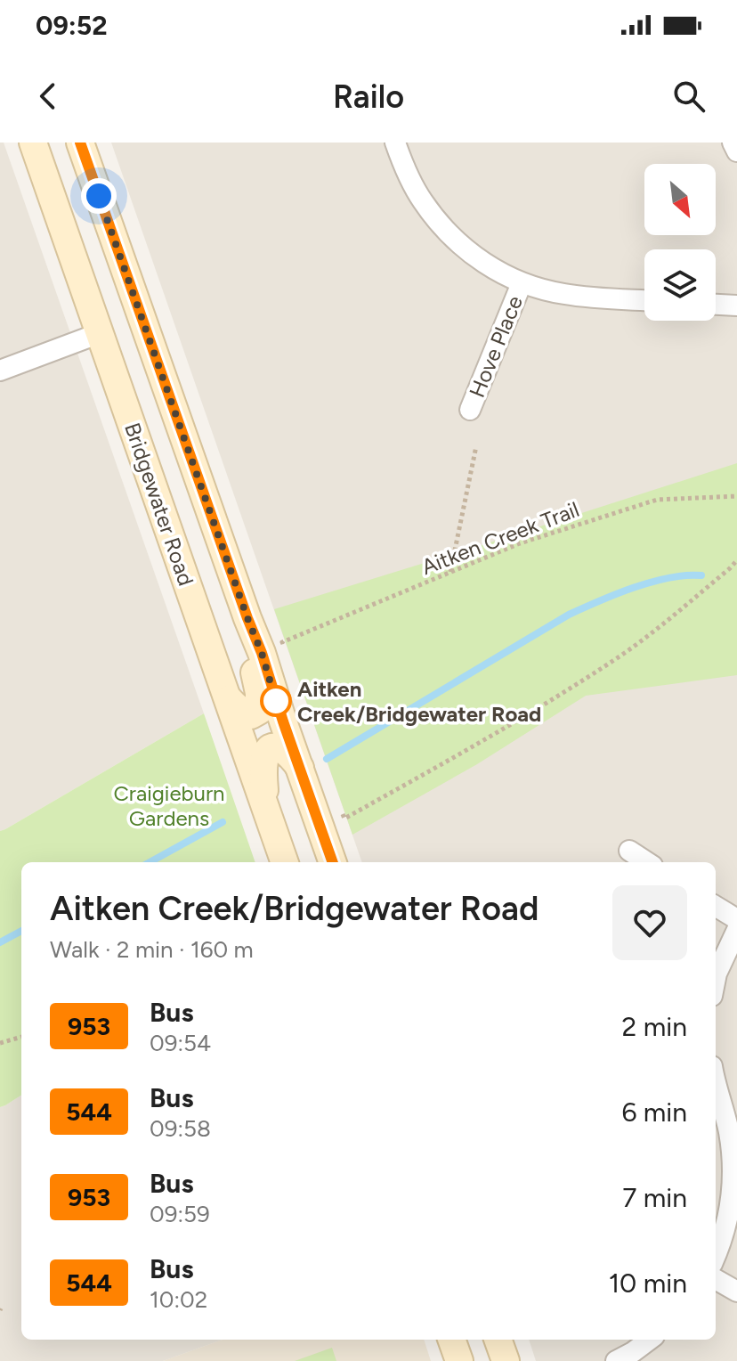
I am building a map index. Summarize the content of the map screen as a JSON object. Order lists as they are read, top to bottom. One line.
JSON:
{"streets":{"street":["Hove Place","Bridgewater Road"],"path":["Aitken Creek Trail"]},"parks":["Craigieburn Gardens"],"places":["Aitken Creek/Bridgewater Road"],"lines":["bus line 953"],"north":"bottom right","page":{"status":"09:52","header":"Railo","heading":["Aitken Creek/Bridgewater Road","Walk · 2 min · 160 m"],"list":[{"mark":"953","name":"Bus","note":"09:54","value":"2 min"},{"mark":"544","name":"Bus","note":"09:58","value":"6 min"},{"mark":"953","name":"Bus","note":"09:59","value":"7 min"},{"mark":"544","name":"Bus","note":"10:02","value":"10 min"}]}}
